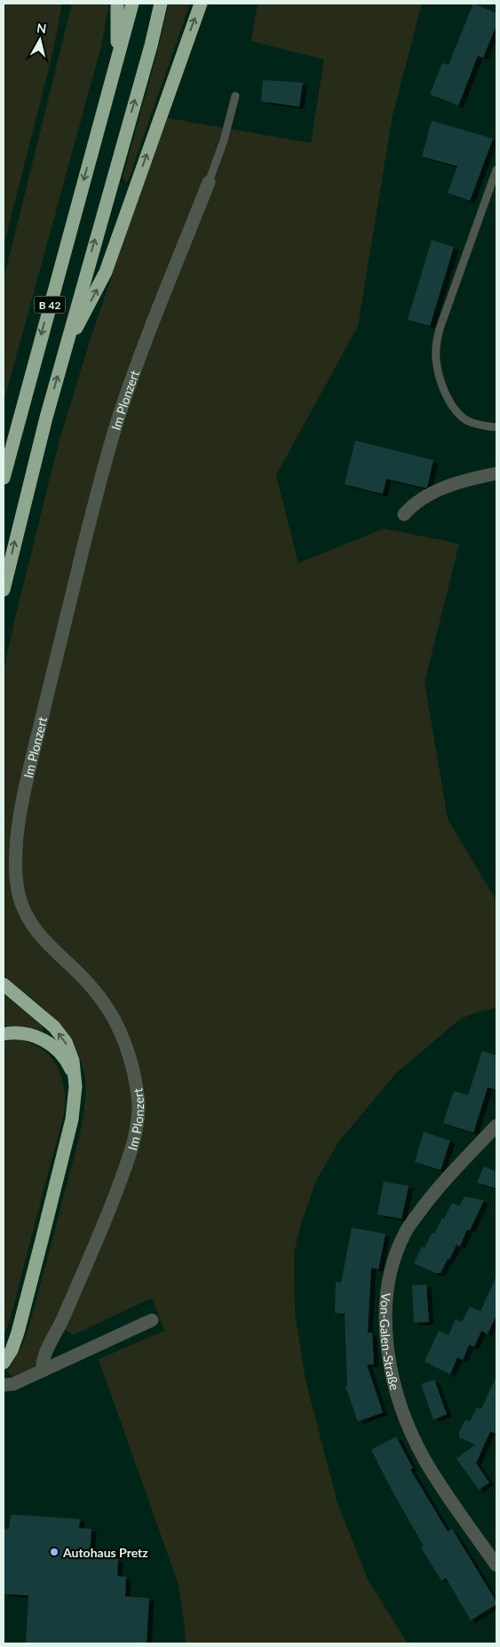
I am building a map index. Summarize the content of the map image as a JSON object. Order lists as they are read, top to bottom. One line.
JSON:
{"streets":{"highway":["B 42"],"street":["Im Plonzert","Von-Galen-Straße"]},"places":["Autohaus Pretz"],"north":"top"}
